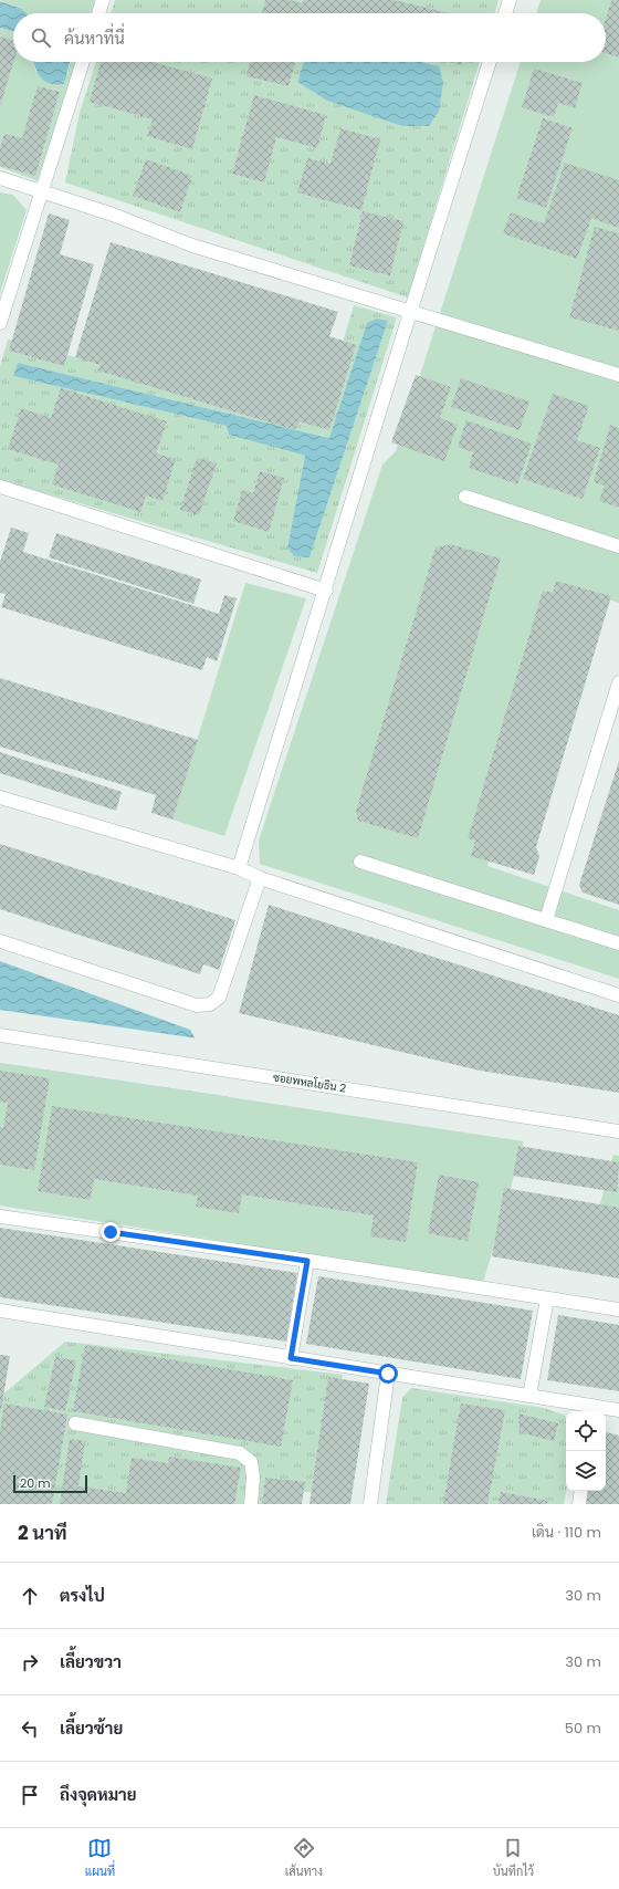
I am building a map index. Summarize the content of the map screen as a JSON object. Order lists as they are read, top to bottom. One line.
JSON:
{"streets":{"street":["ซอยพหลโยธิน 2"]},"scale_bar":"20 m","page":{"search":"ค้นหาที่นี่","scale":"20 m","heading":["2 นาที","เดิน · 110 m"],"list":[["ตรงไป","30 m"],["เลี้ยวขวา","30 m"],["เลี้ยวซ้าย","50 m"],"ถึงจุดหมาย"],"nav":["แผนที่","เส้นทาง","บันทึกไว้"]}}
